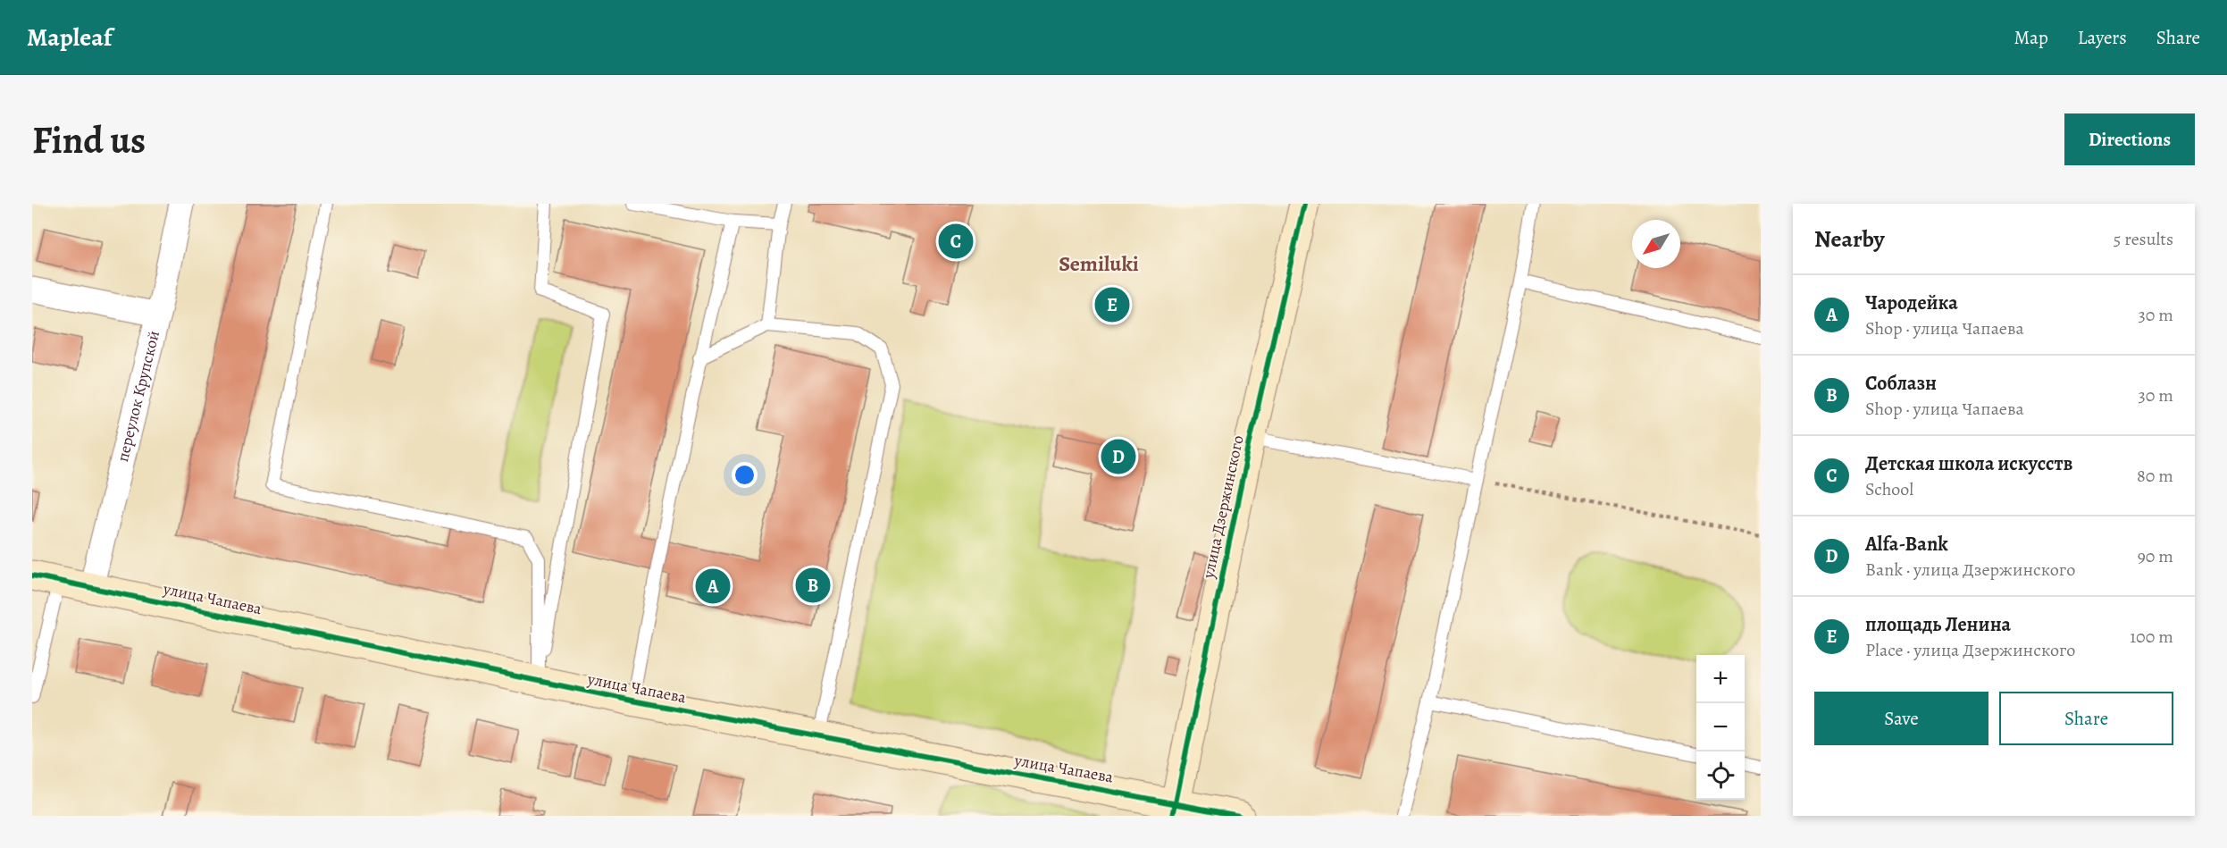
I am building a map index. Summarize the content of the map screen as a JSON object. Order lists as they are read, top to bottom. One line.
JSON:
{"streets":{"street":["переулок Крупской","улица Дзержинского","улица Чапаева"]},"crossings":[["переулок Крупской","улица Чапаева"],["улица Дзержинского","улица Чапаева"]],"districts":["Semiluki"],"north":"bottom left","page":{"header":"Mapleaf","nav":["Map","Layers","Share"],"buttons":["Directions",["Save","Share"]],"title":"Find us","heading":["Nearby","5 results"],"pins":["C","E","D","B","A"],"list":[{"mark":"A","name":"Чародейка","note":"Shop · улица Чапаева","value":"30 m"},{"mark":"B","name":"Соблазн","note":"Shop · улица Чапаева","value":"30 m"},{"mark":"C","name":"Детская школа искусств","note":"School","value":"80 m"},{"mark":"D","name":"Alfa-Bank","note":"Bank · улица Дзержинского","value":"90 m"},{"mark":"E","name":"площадь Ленина","note":"Place · улица Дзержинского","value":"100 m"}],"map_buttons":["+","−"]}}
